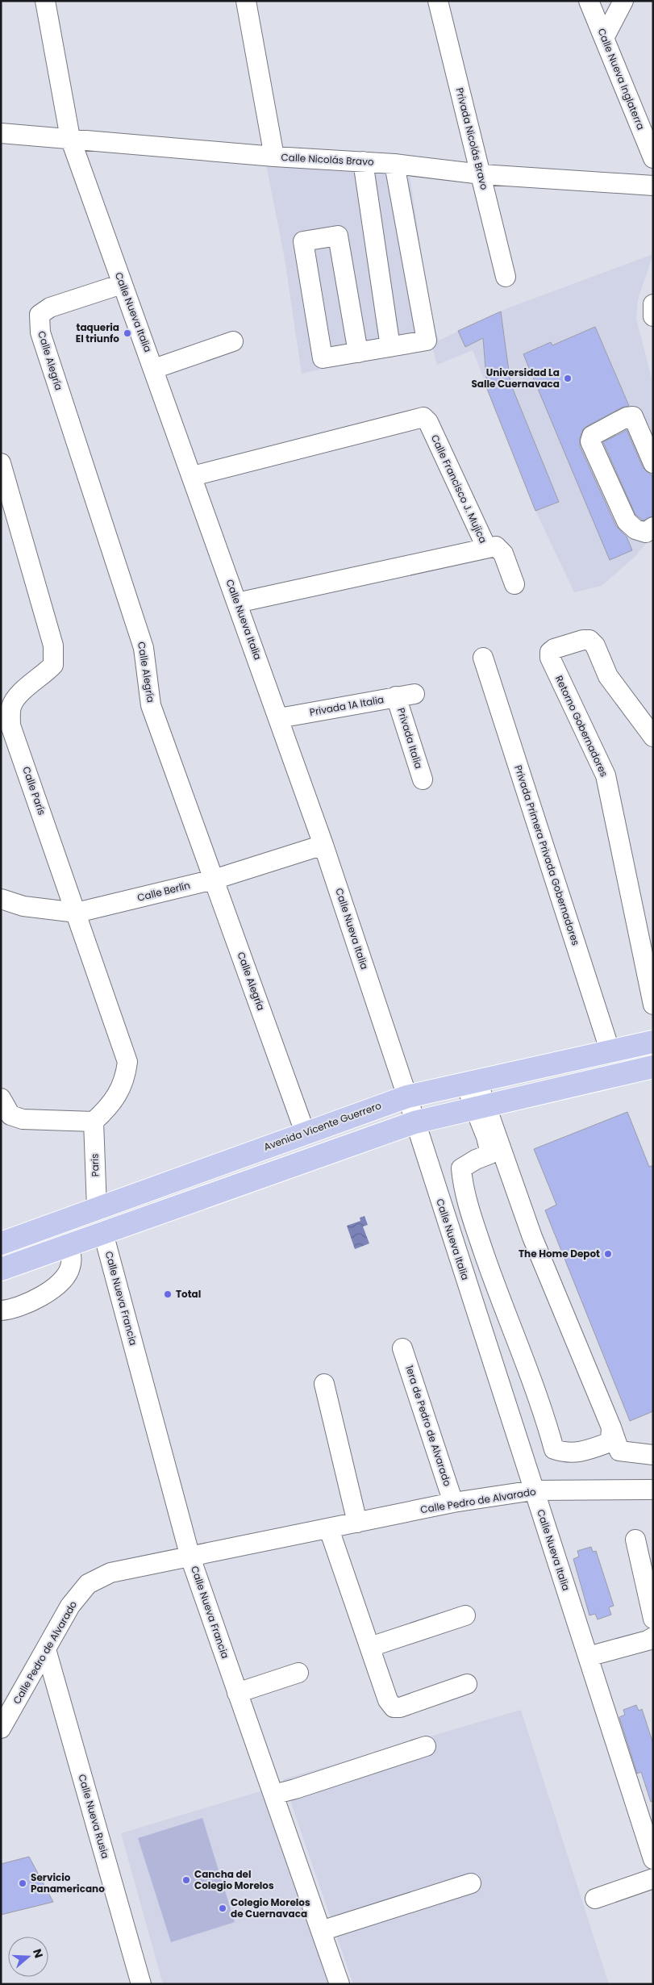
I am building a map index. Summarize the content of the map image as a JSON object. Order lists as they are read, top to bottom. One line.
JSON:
{"streets":{"main road":["Avenida Vicente Guerrero"],"street":["Calle Nueva Inglaterra","Privada Nicolás Bravo","Calle Nicolás Bravo","Calle Nueva Italia","Calle Alegría","Calle Francisco J. Mujica","Privada 1A Italia","Retorno Gobernadores","Privada Italia","Calle París","Privada Primera Privada Gobernadores","Calle Berlín","Paris","Calle Nueva Francia","1era de Pedro de Alvarado","Calle Pedro de Alvarado","Calle Nueva Rusia"]},"crossings":[["Privada Nicolás Bravo","Calle Nicolás Bravo"],["Calle Nicolás Bravo","Calle Nueva Italia"],["Calle Nueva Italia","Calle Alegría"],["Calle Nueva Italia","Calle Francisco J. Mujica"],["Calle Nueva Italia","Privada 1A Italia"],["Calle Nueva Italia","Calle Berlín"],["Calle Nueva Italia","Avenida Vicente Guerrero"],["Calle Nueva Italia","Calle Pedro de Alvarado"],["Calle Alegría","Calle Berlín"],["Calle Alegría","Avenida Vicente Guerrero"],["Privada 1A Italia","Privada Italia"],["Calle París","Calle Berlín"],["Calle París","Paris"],["Privada Primera Privada Gobernadores","Avenida Vicente Guerrero"],["Avenida Vicente Guerrero","Paris"],["Calle Nueva Francia","Calle Pedro de Alvarado"],["1era de Pedro de Alvarado","Calle Pedro de Alvarado"],["Calle Pedro de Alvarado","Calle Nueva Rusia"]],"places":["taqueria El triunfo","Universidad La Salle Cuernavaca","The Home Depot","Total","Cancha del Colegio Morelos","Servicio Panamericano","Colegio Morelos de Cuernavaca"],"north":"right"}
